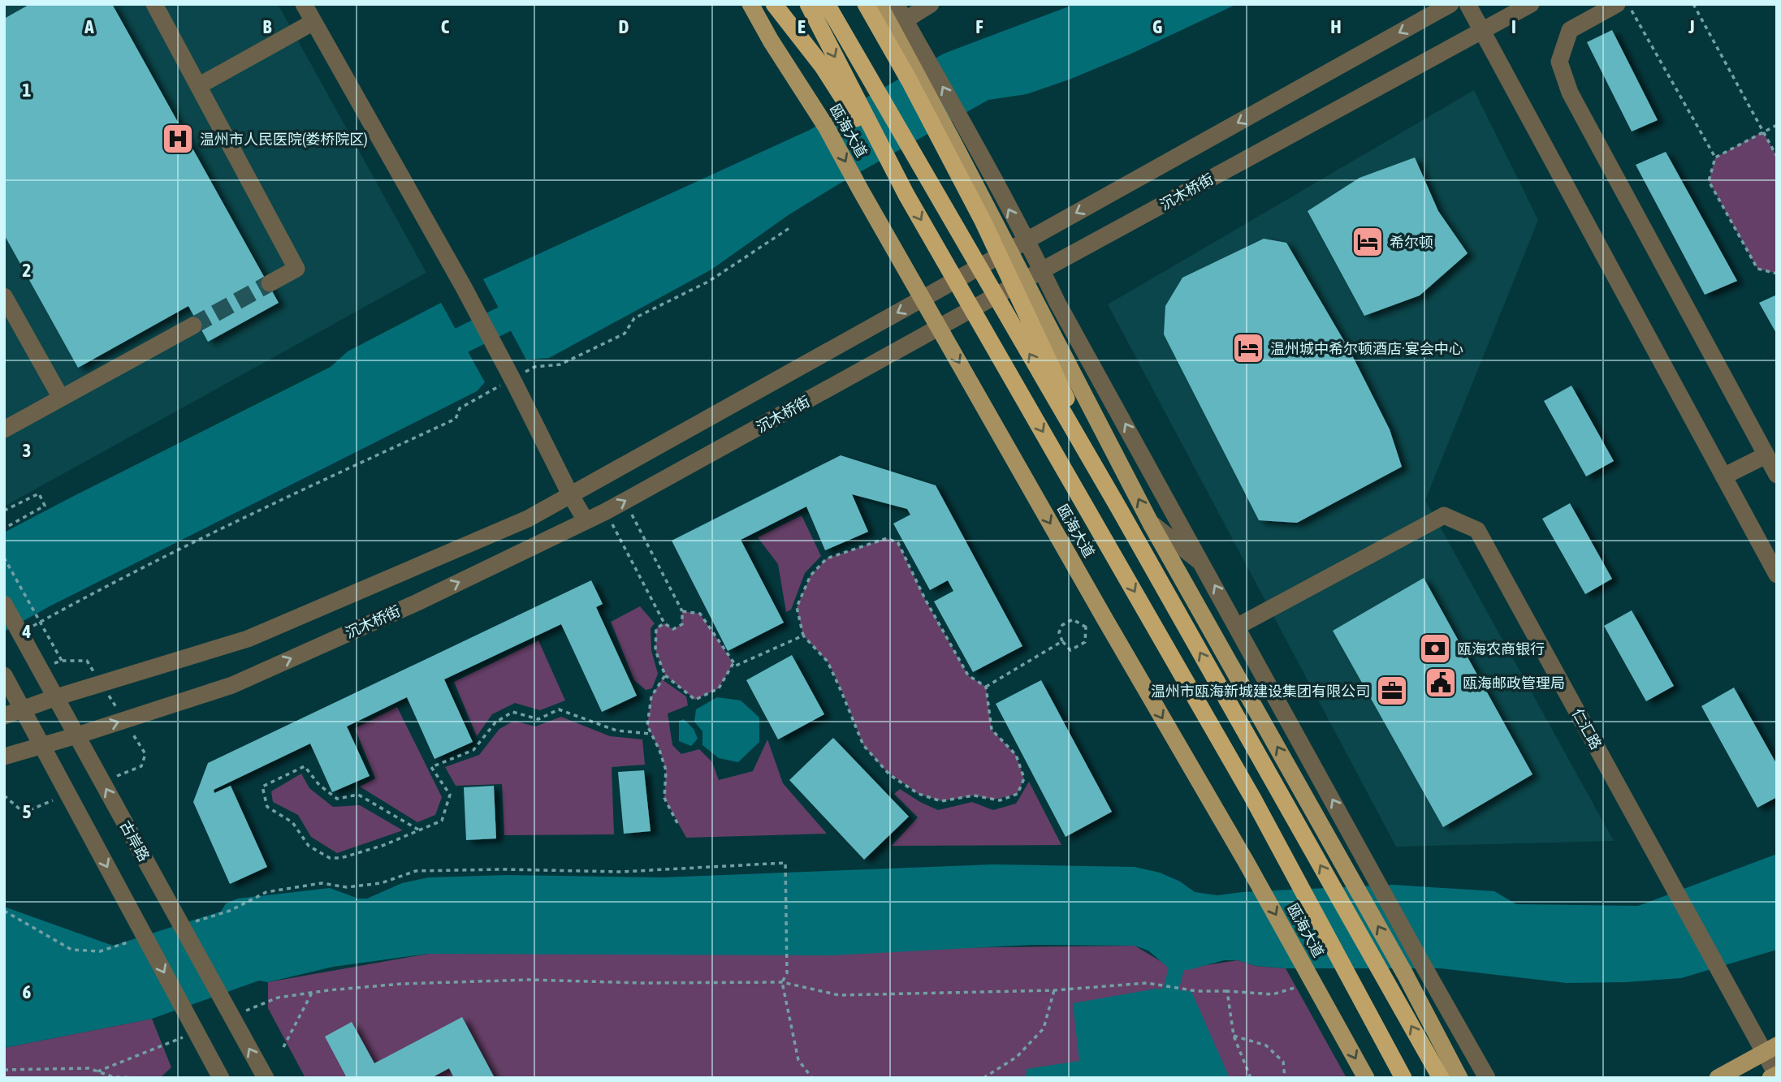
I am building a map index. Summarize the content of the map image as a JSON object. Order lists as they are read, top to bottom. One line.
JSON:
{"streets":{"highway":["瓯海大道"],"street":["沉木桥街","仁汇路","古岸路"]},"crossings":[["瓯海大道","沉木桥街"],["沉木桥街","古岸路"]],"places":{"hospital":["温州市人民医院(娄桥院区)"],"hotel":["希尔顿","温州城中希尔顿酒店·宴会中心"],"bank":["瓯海农商银行"],"public building":["瓯海邮政管理局"],"office":["温州市瓯海新城建设集团有限公司"]},"grid":{"columns":["A","B","C","D","E","F","G","H","I","J"],"rows":["1","2","3","4","5","6"]}}
